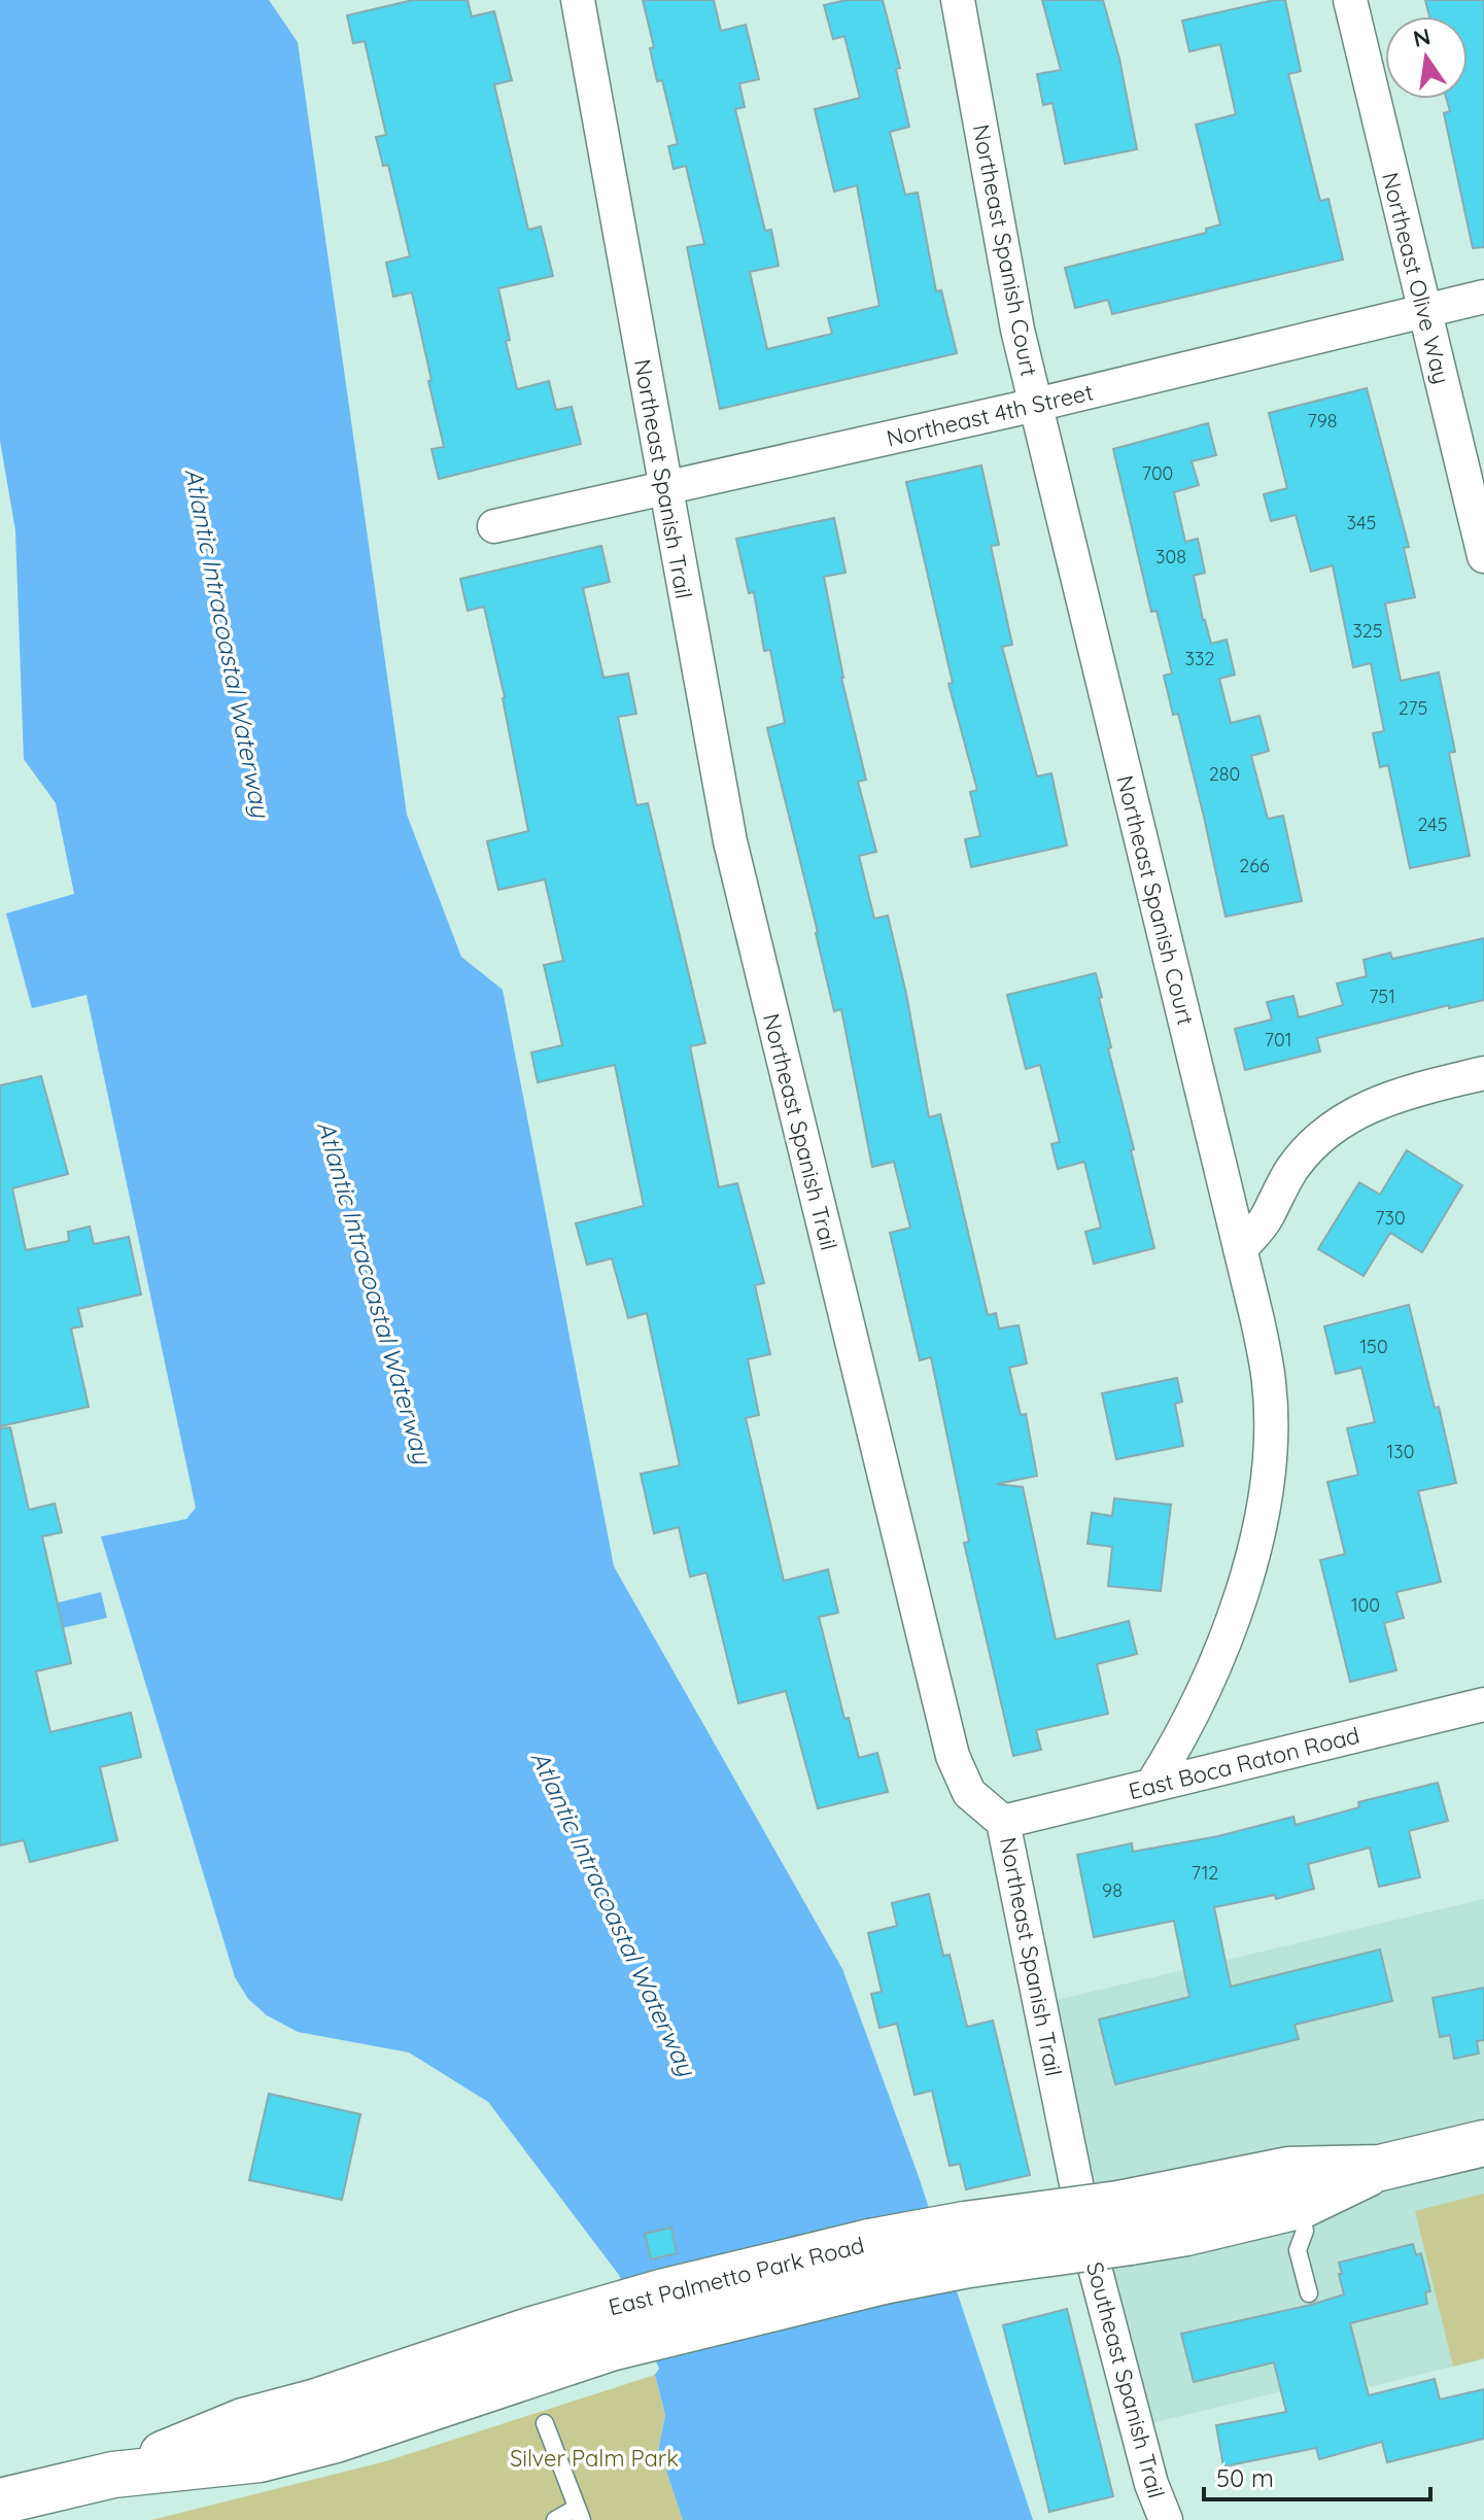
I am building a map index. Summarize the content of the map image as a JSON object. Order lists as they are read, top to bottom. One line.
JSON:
{"streets":{"main road":["East Palmetto Park Road"],"street":["Northeast Spanish Court","Northeast Olive Way","Northeast 4th Street","Northeast Spanish Trail","East Boca Raton Road","Southeast Spanish Trail"]},"crossings":[["Northeast Spanish Court","Northeast 4th Street"],["Northeast Spanish Court","East Boca Raton Road"],["Northeast Olive Way","Northeast 4th Street"],["Northeast 4th Street","Northeast Spanish Trail"],["Northeast Spanish Trail","East Boca Raton Road"],["Northeast Spanish Trail","East Palmetto Park Road"],["Northeast Spanish Trail","Southeast Spanish Trail"],["East Palmetto Park Road","Southeast Spanish Trail"]],"water":["Atlantic Intracoastal Waterway"],"parks":["Silver Palm Park"],"house_numbers":["798","700","345","308","325","332","275","280","245","266","751","701","730","150","130","100","712","98"],"scale_bar":"50 m","north":"top"}
